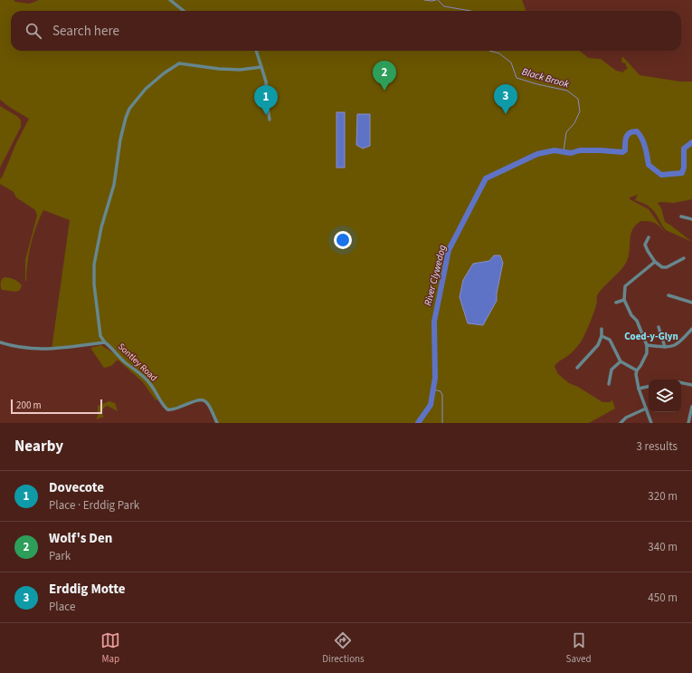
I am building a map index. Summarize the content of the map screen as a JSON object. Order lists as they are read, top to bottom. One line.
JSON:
{"streets":{"street":["Sontley Road"]},"districts":["Coed-y-Glyn"],"water":["Black Brook","River Clywedog"],"scale_bar":"200 m","page":{"search":"Search here","pins":["2","3","1"],"scale":"200 m","heading":["Nearby","3 results"],"list":[{"mark":"1","name":"Dovecote","note":"Place · Erddig Park","value":"320 m"},{"mark":"2","name":"Wolf's Den","note":"Park","value":"340 m"},{"mark":"3","name":"Erddig Motte","note":"Place","value":"450 m"}],"nav":["Map","Directions","Saved"]}}
